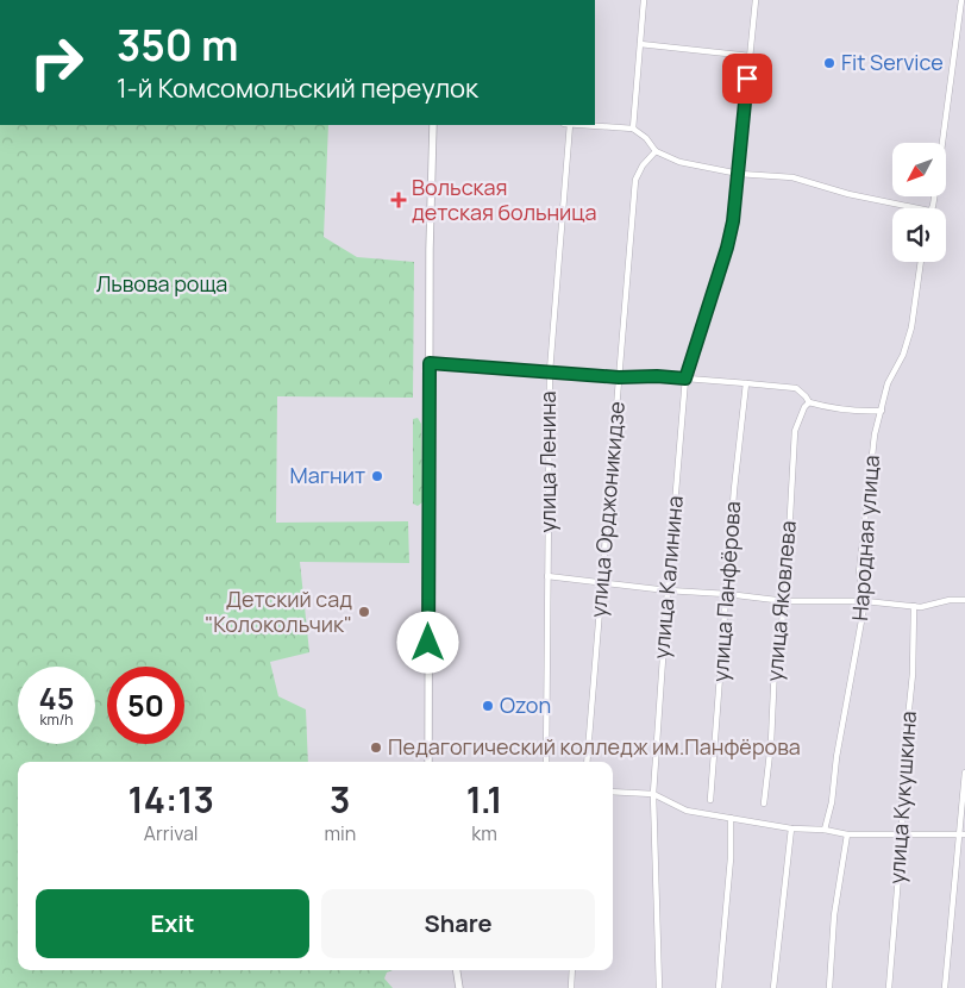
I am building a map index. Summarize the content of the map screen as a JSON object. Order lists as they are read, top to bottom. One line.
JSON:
{"streets":{"street":["улица Ленина","улица Орджоникидзе","Народная улица","улица Калинина","улица Панфёрова","улица Яковлева","улица Кукушкина"]},"parks":["Львова роща"],"places":{"other":["Fit Service","Магнит","Детский сад \"Колокольчик\"","Ozon","Педагогический колледж им.Панфёрова"],"health":["Вольская детская больница"]},"north":"bottom left","page":{"turn":["350 m","1-й Комсомольский переулок"],"speed":"45 km/h","limit":"50","eta":["14:13","Arrival","3","min","1.1","km"],"buttons":["Exit","Share"]}}
